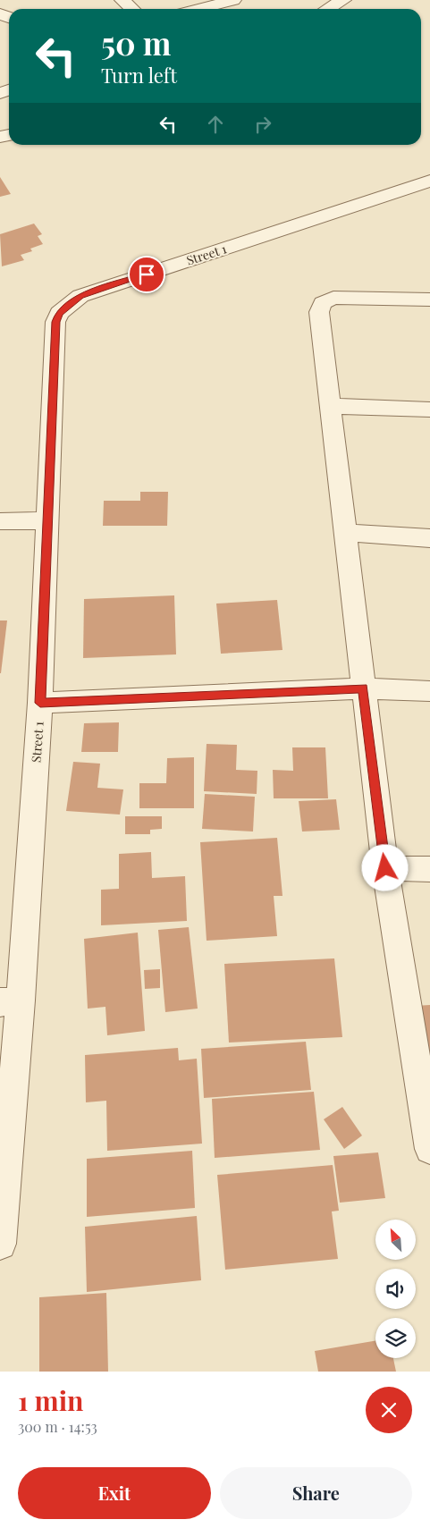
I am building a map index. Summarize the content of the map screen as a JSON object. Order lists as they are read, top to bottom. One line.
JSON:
{"streets":{"street":["Street 1"]},"north":"top left","page":{"turn":["50 m","Turn left"],"heading":["1 min","300 m · 14:53"],"buttons":["Exit","Share"]}}
